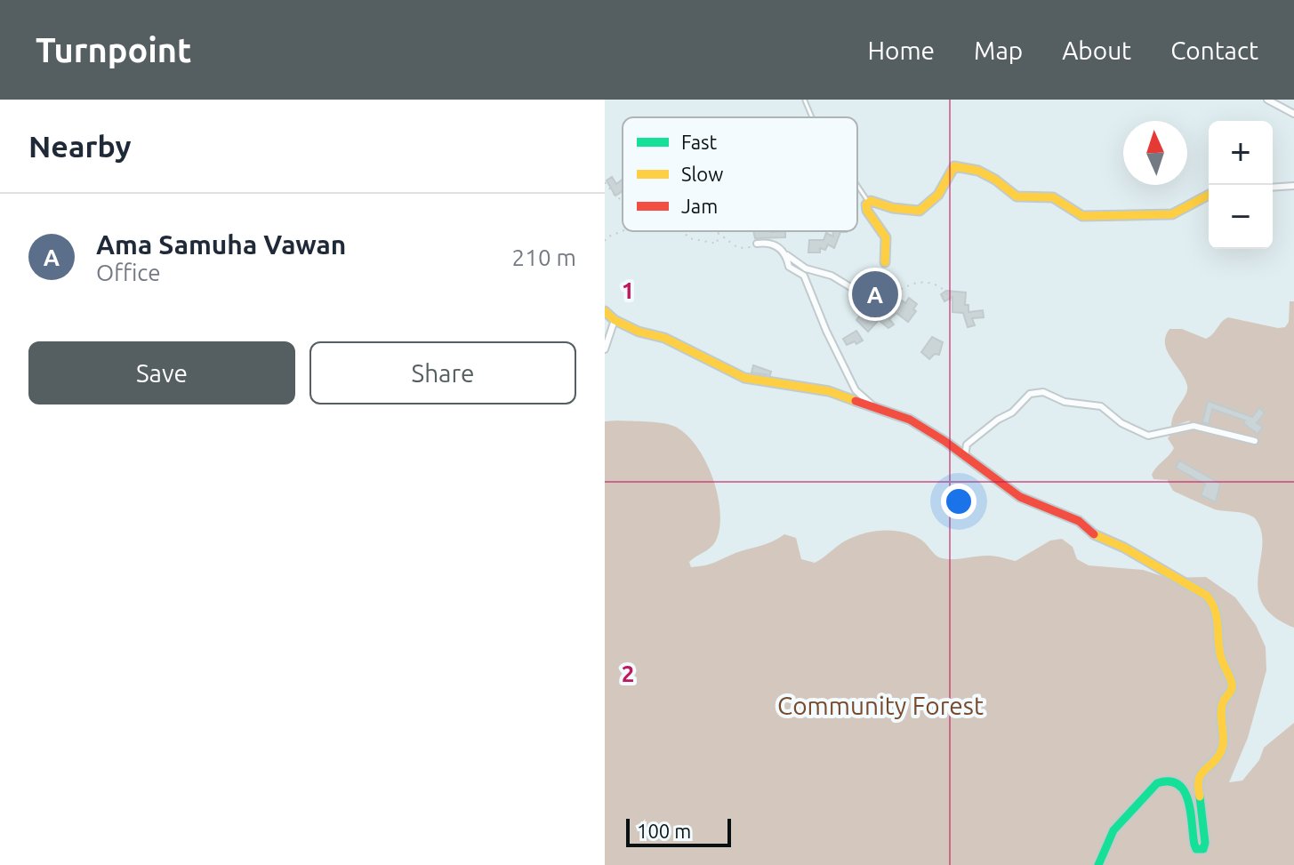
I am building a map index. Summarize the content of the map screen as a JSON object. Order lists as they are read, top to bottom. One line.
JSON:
{"parks":["Community Forest"],"legend":["Fast","Slow","Jam"],"scale_bar":"100 m","north":"top","page":{"header":"Turnpoint","nav":["Home","Map","About","Contact"],"heading":"Nearby","map_buttons":["+","−"],"list":[{"mark":"A","name":"Ama Samuha Vawan","note":"Office","value":"210 m"}],"pins":"A","buttons":["Save","Share"],"scale":"100 m"},"grid":{"rows":["1","2"]}}
